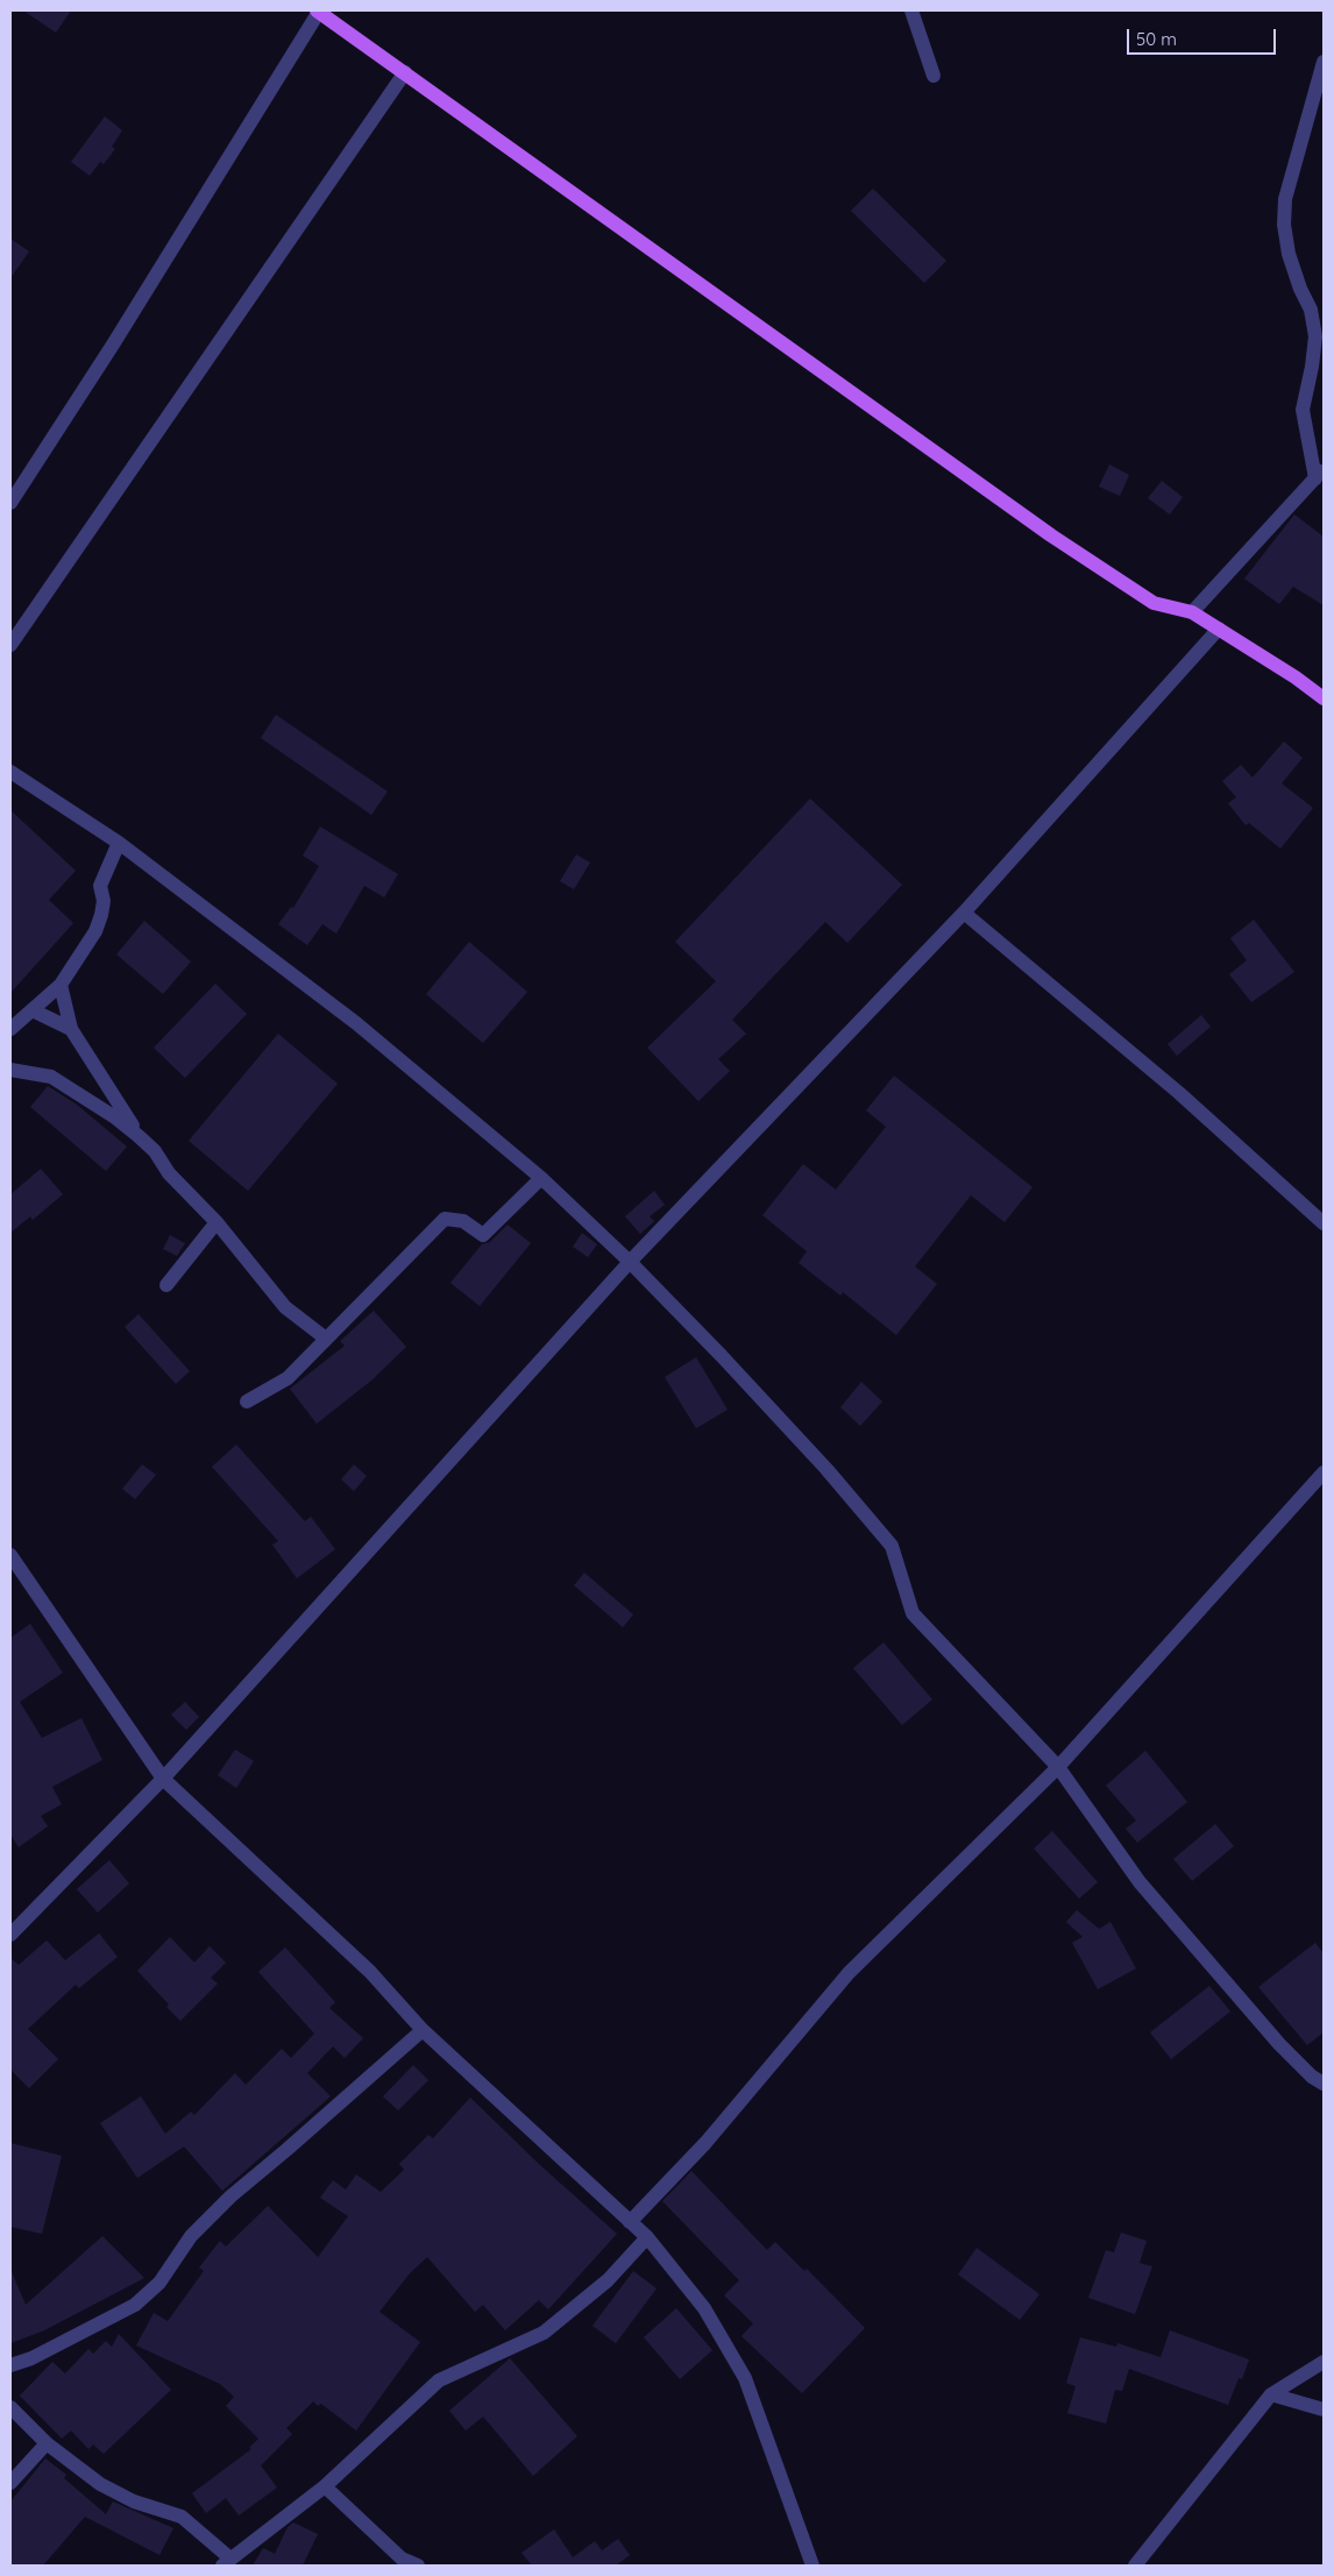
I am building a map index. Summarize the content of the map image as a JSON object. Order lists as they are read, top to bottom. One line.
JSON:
{"scale_bar":"50 m"}
